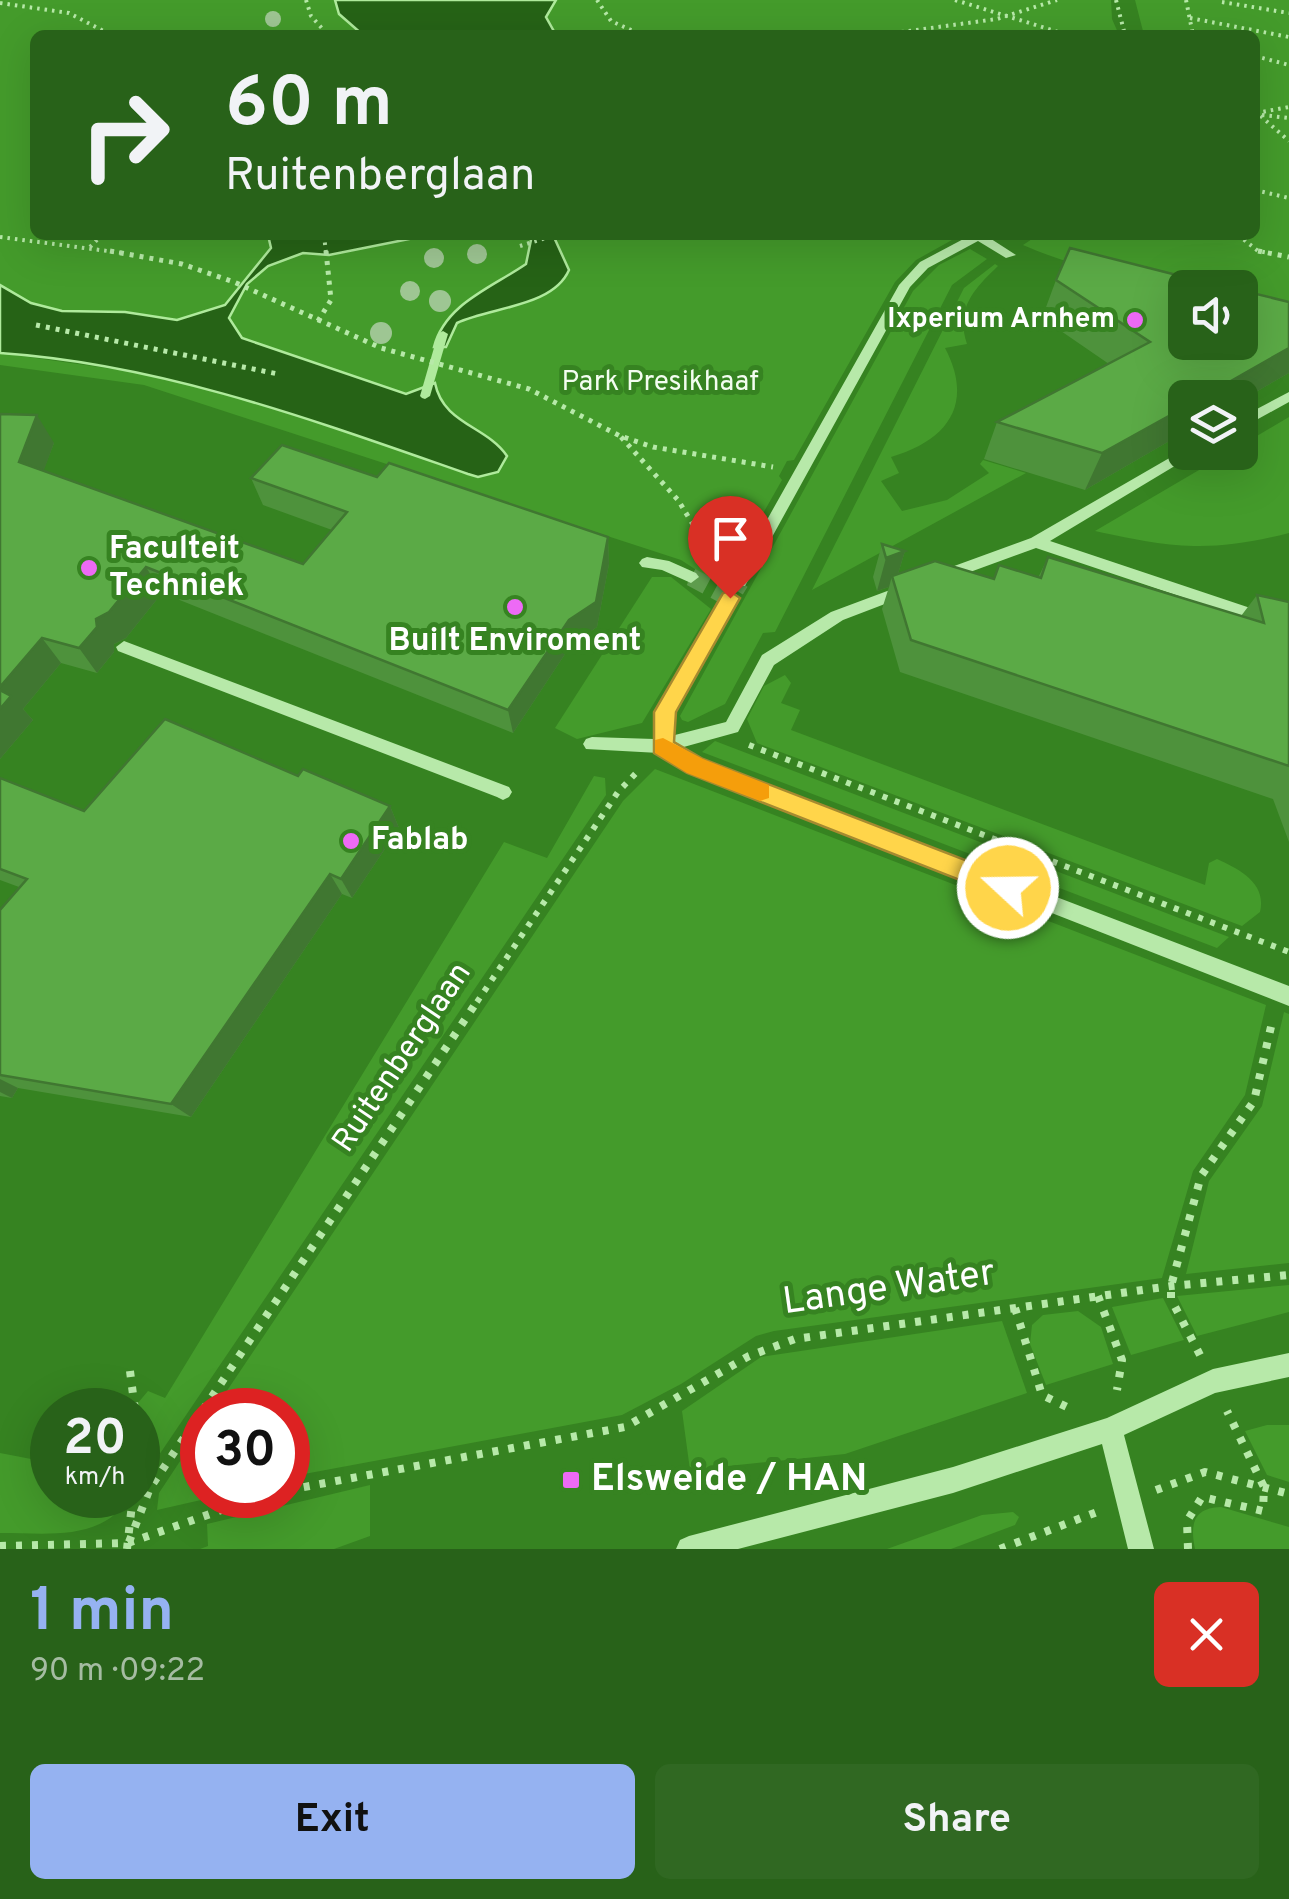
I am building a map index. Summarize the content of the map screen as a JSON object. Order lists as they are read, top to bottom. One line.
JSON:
{"streets":{"path":["Ruitenberglaan","Lange Water"]},"parks":["Park Presikhaaf"],"places":{"other":["Ixperium Arnhem","Faculteit Techniek","Built Enviroment","Fablab"],"transit":["Elsweide / HAN"]},"page":{"turn":["60 m","Ruitenberglaan"],"speed":"20 km/h","limit":"30","heading":["1 min","90 m · 09:22"],"buttons":["Exit","Share"]}}
